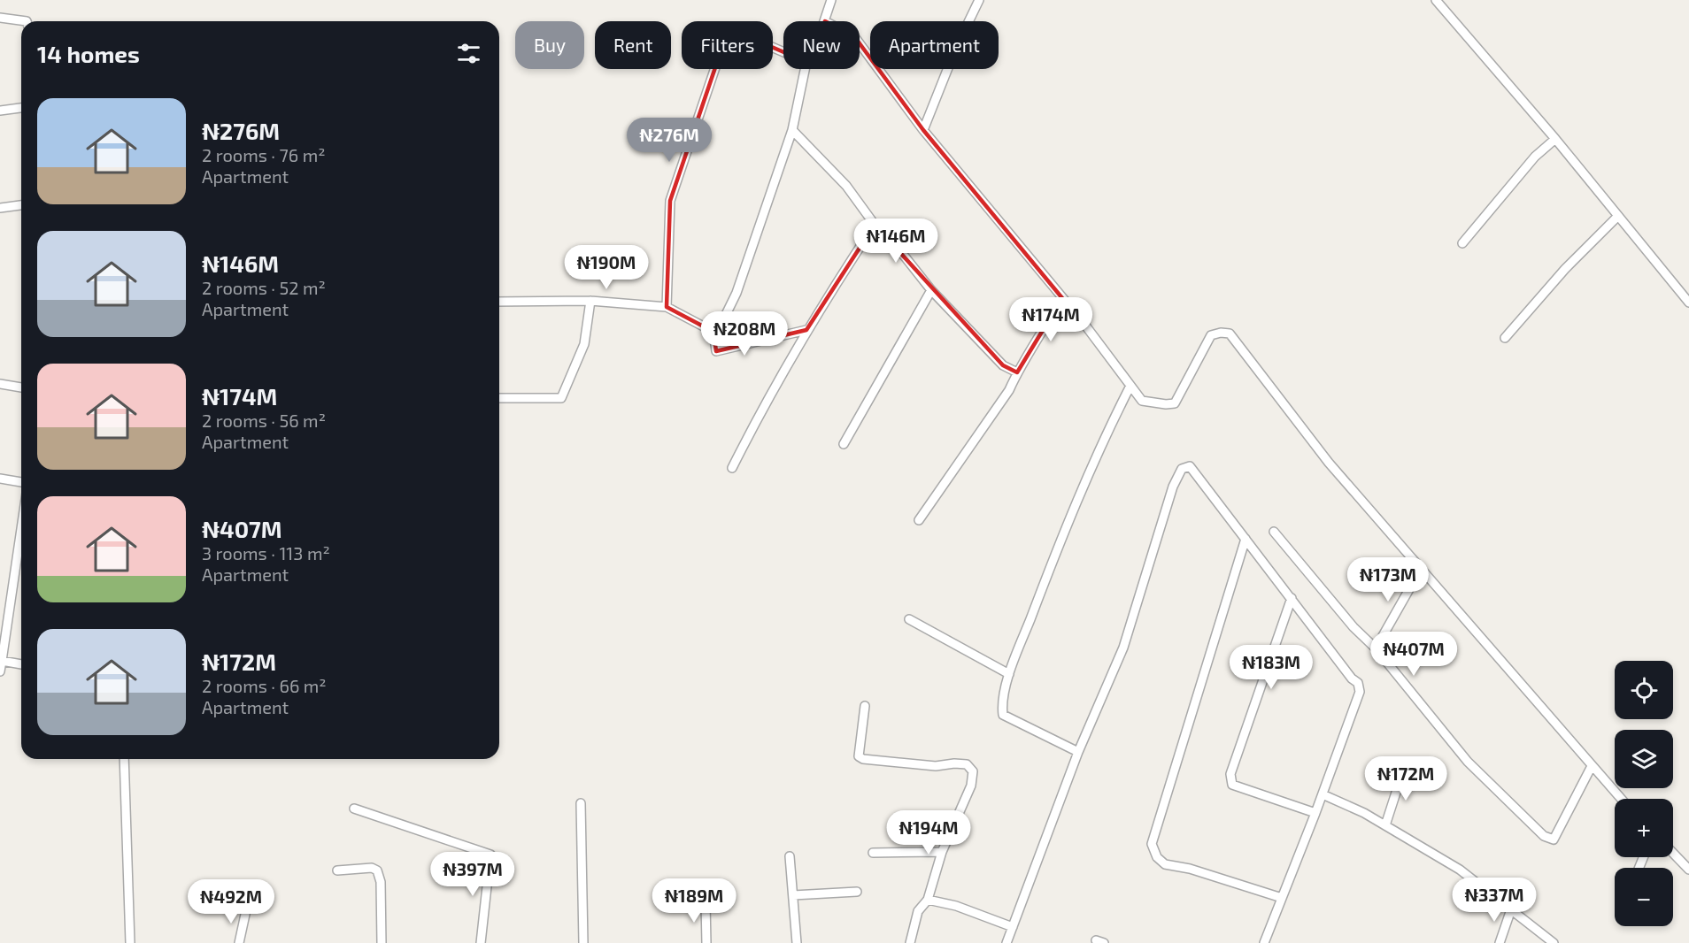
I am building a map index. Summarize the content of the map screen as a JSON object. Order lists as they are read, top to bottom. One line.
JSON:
{"page":{"chip":["Buy","Rent","Filters","New","Apartment"],"heading":"14 homes","list":[{"name":"₦276M","note":"2 rooms · 76 m² · Apartment"},{"name":"₦146M","note":"2 rooms · 52 m² · Apartment"},{"name":"₦174M","note":"2 rooms · 56 m² · Apartment"},{"name":"₦407M","note":"3 rooms · 113 m² · Apartment"},{"name":"₦172M","note":"2 rooms · 66 m² · Apartment"}],"price":["₦276M","₦146M","₦190M","₦174M","₦208M","₦173M","₦407M","₦183M","₦172M","₦194M","₦397M","₦337M","₦189M","₦492M"],"map_buttons":["+","−"]}}
